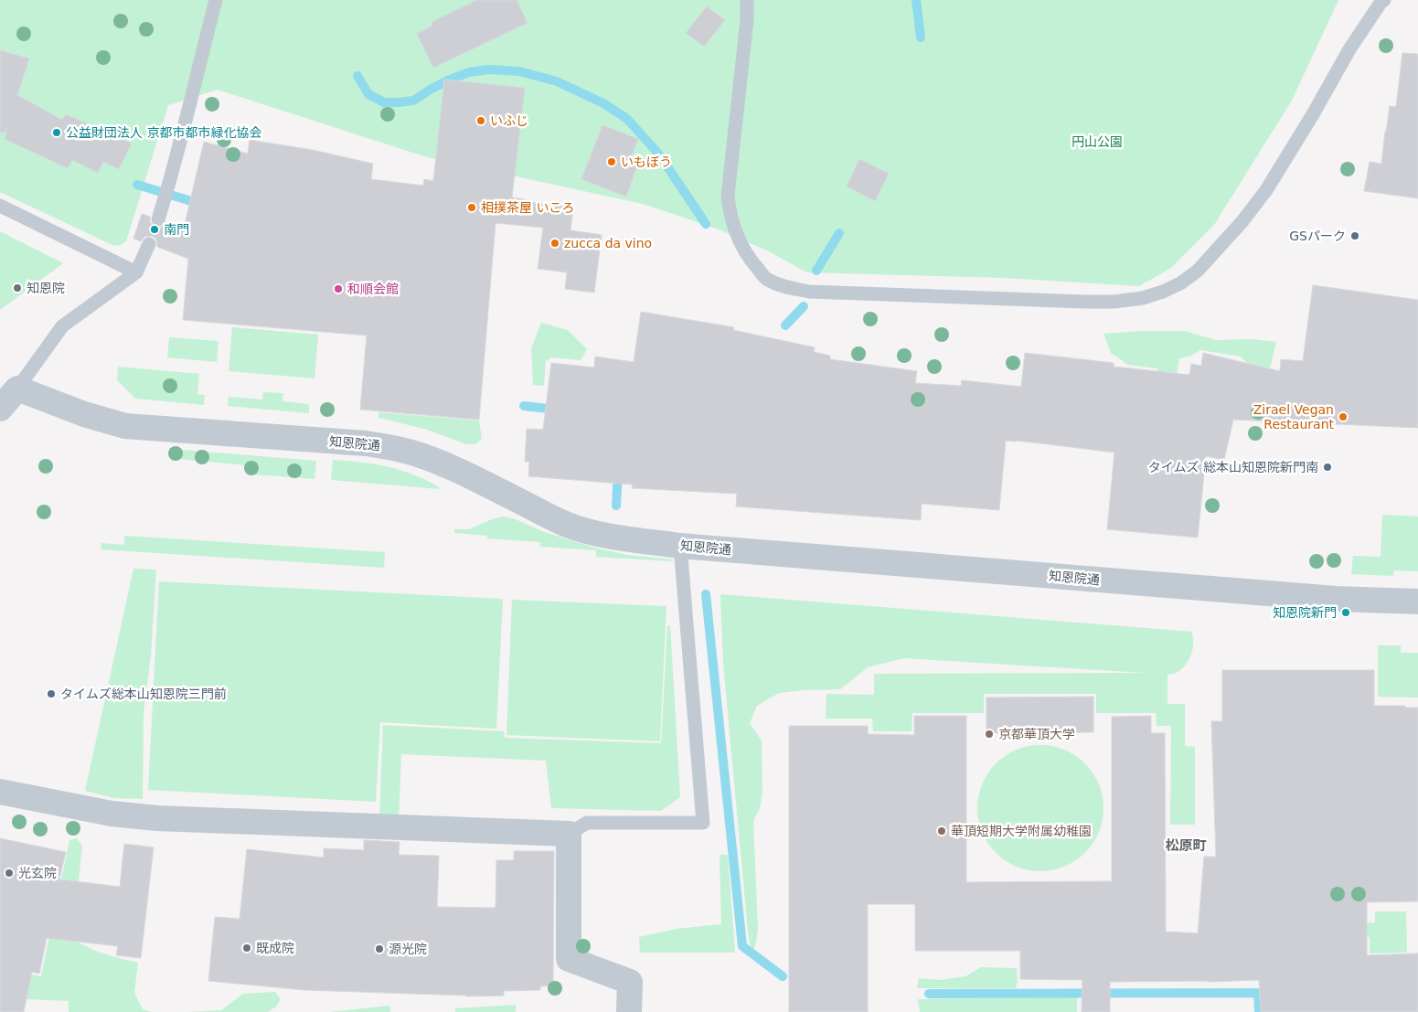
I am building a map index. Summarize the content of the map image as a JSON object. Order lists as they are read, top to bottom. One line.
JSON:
{"streets":{"street":["知恩院通"]},"districts":["松原町"],"parks":["円山公園"],"places":["いふじ","公益財団法人 京都市都市緑化協会","いもぼう","相撲茶屋 いころ","南門","GSパーク","zucca da vino","知恩院","和順会館","Zirael Vegan Restaurant","タイムズ 総本山知恩院新門南","知恩院新門","タイムズ総本山知恩院三門前","京都華頂大学","華頂短期大学附属幼稚園","光玄院","既成院","源光院"]}
